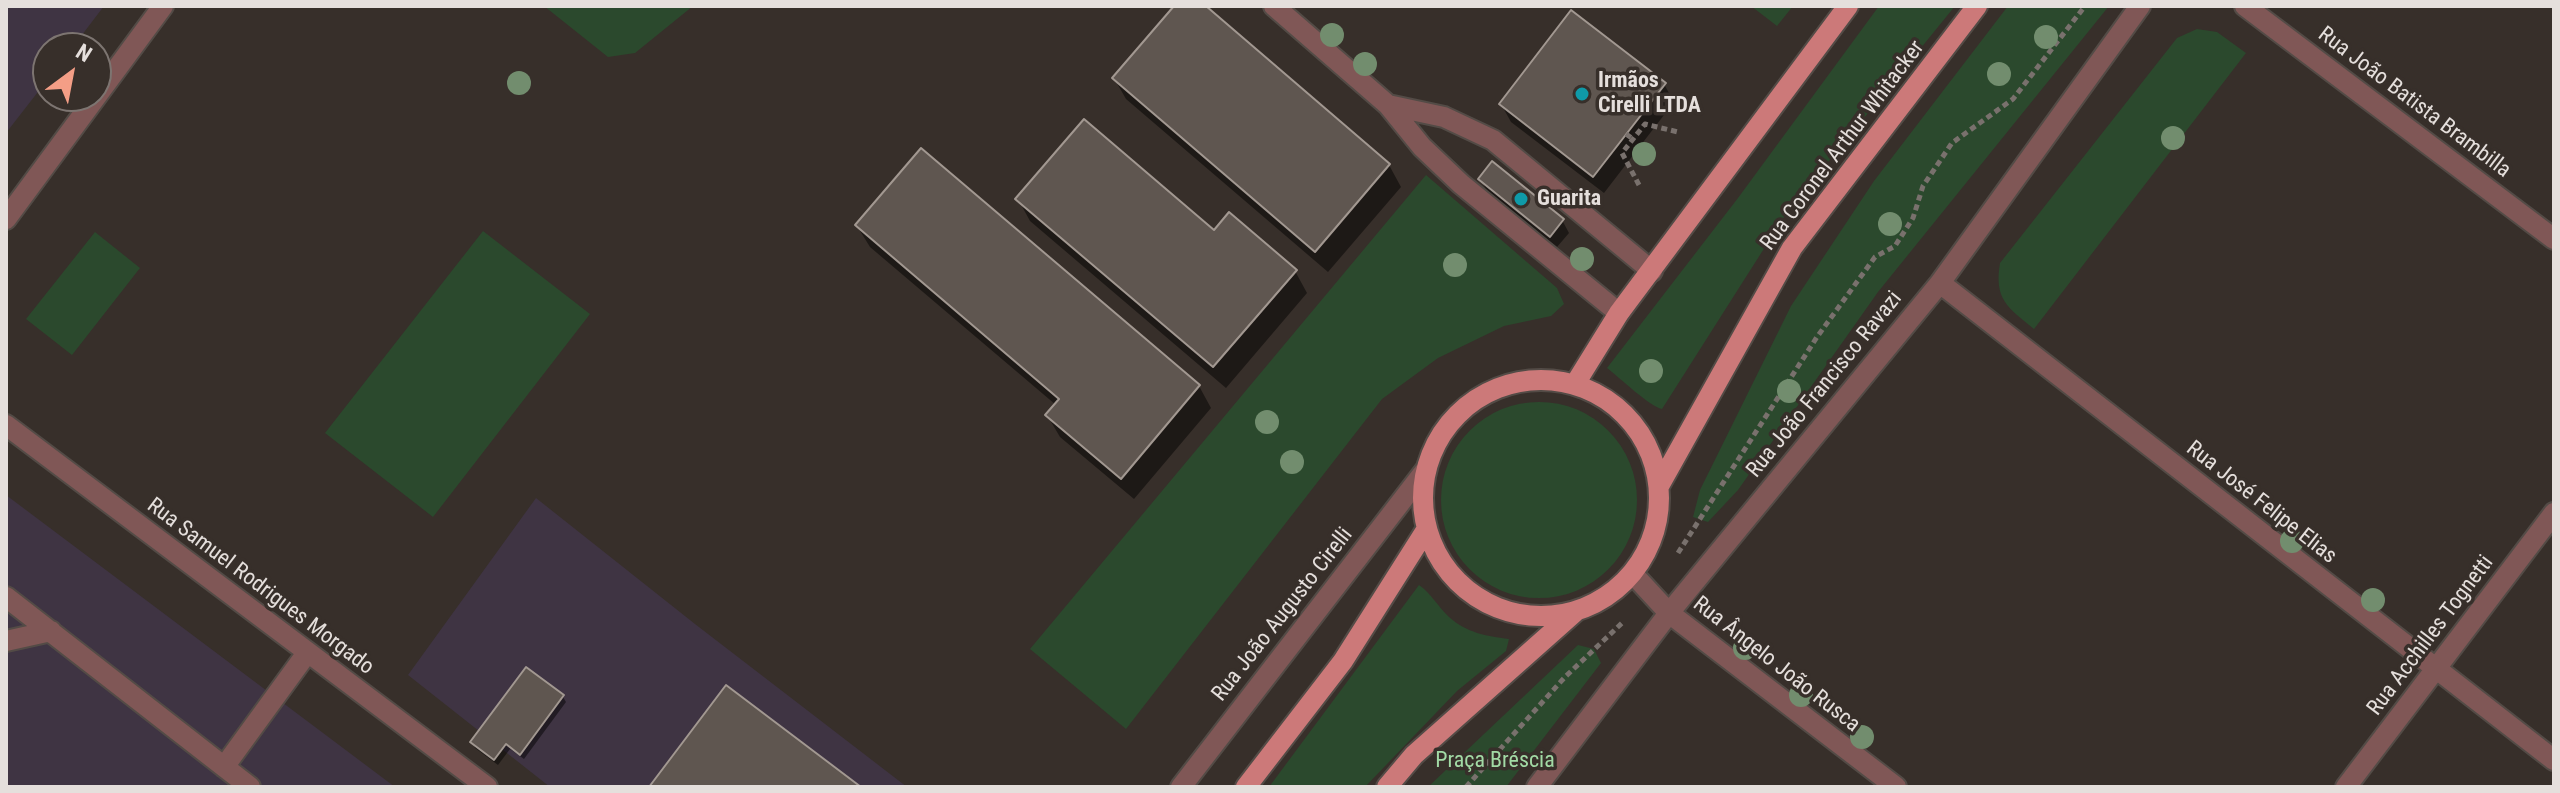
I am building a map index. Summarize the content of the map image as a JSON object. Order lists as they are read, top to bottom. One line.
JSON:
{"streets":{"main road":["Rua Coronel Arthur Whitacker"],"street":["Rua João Batista Brambilla","Rua João Francisco Ravazi","Rua José Felipe Elias","Rua Samuel Rodrigues Morgado","Rua João Augusto Cirelli","Rua Acchilles Tognetti","Rua Ângelo João Rusca"]},"crossings":[["Rua Coronel Arthur Whitacker","Rua João Augusto Cirelli"],["Rua Coronel Arthur Whitacker","Rua Ângelo João Rusca"],["Rua João Francisco Ravazi","Rua José Felipe Elias"],["Rua João Francisco Ravazi","Rua Ângelo João Rusca"],["Rua José Felipe Elias","Rua Acchilles Tognetti"],["Rua João Augusto Cirelli","Rua Ângelo João Rusca"]],"parks":["Praça Bréscia"],"places":["Irmãos Cirelli LTDA","Guarita"],"north":"top right"}
